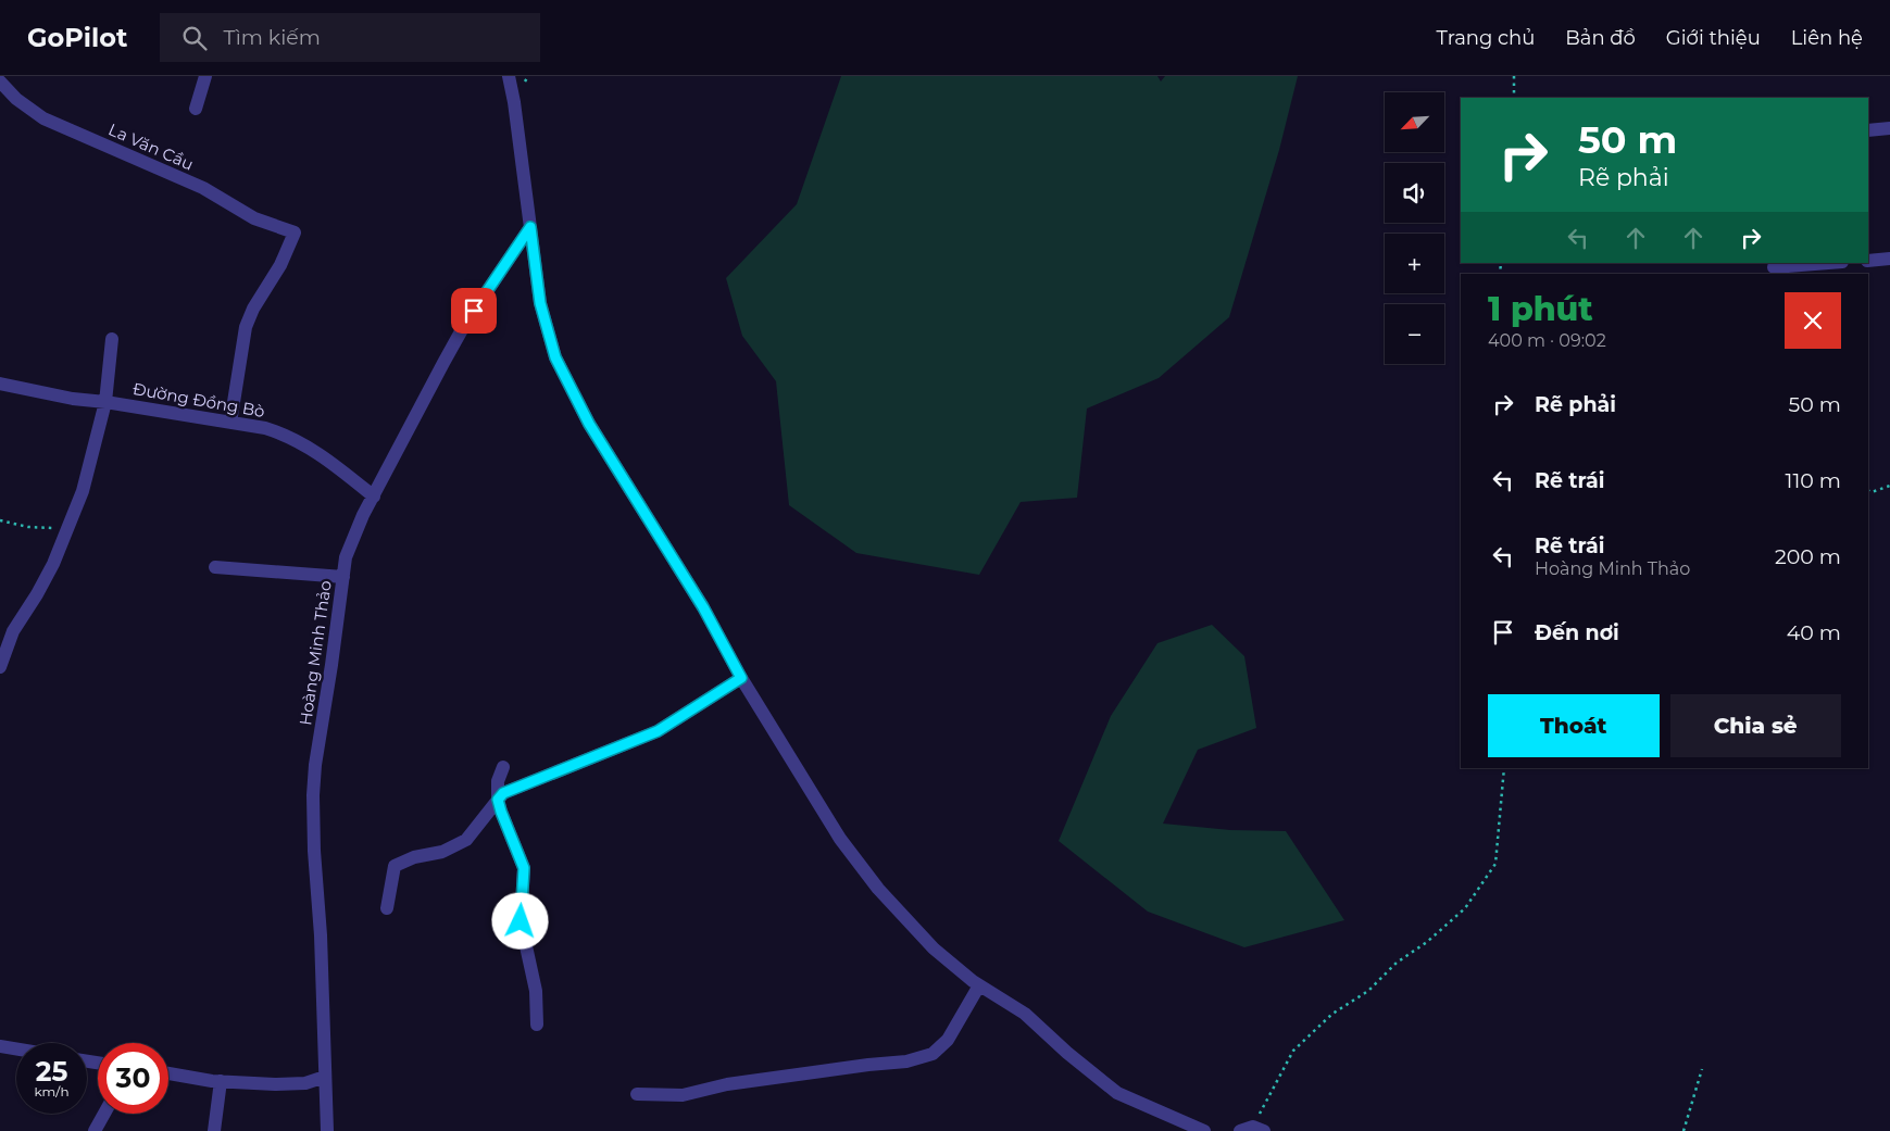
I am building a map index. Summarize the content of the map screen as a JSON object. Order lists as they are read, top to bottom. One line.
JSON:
{"streets":{"street":["La Văn Cầu","Đường Đồng Bò","Hoàng Minh Thảo"]},"crossings":[["La Văn Cầu","Đường Đồng Bò"],["Đường Đồng Bò","Hoàng Minh Thảo"]],"north":"bottom left","page":{"header":"GoPilot","search":"Tìm kiếm","nav":["Trang chủ","Bản đồ","Giới thiệu","Liên hệ"],"map_buttons":["+","−"],"turn":["50 m","Rẽ phải"],"heading":["1 phút","400 m · 09:02"],"list":[{"name":"Rẽ phải","value":"50 m"},{"name":"Rẽ trái","value":"110 m"},{"name":"Rẽ trái","note":"Hoàng Minh Thảo","value":"200 m"},{"name":"Đến nơi","value":"40 m"}],"buttons":["Thoát","Chia sẻ"],"speed":"25 km/h","limit":"30"}}
